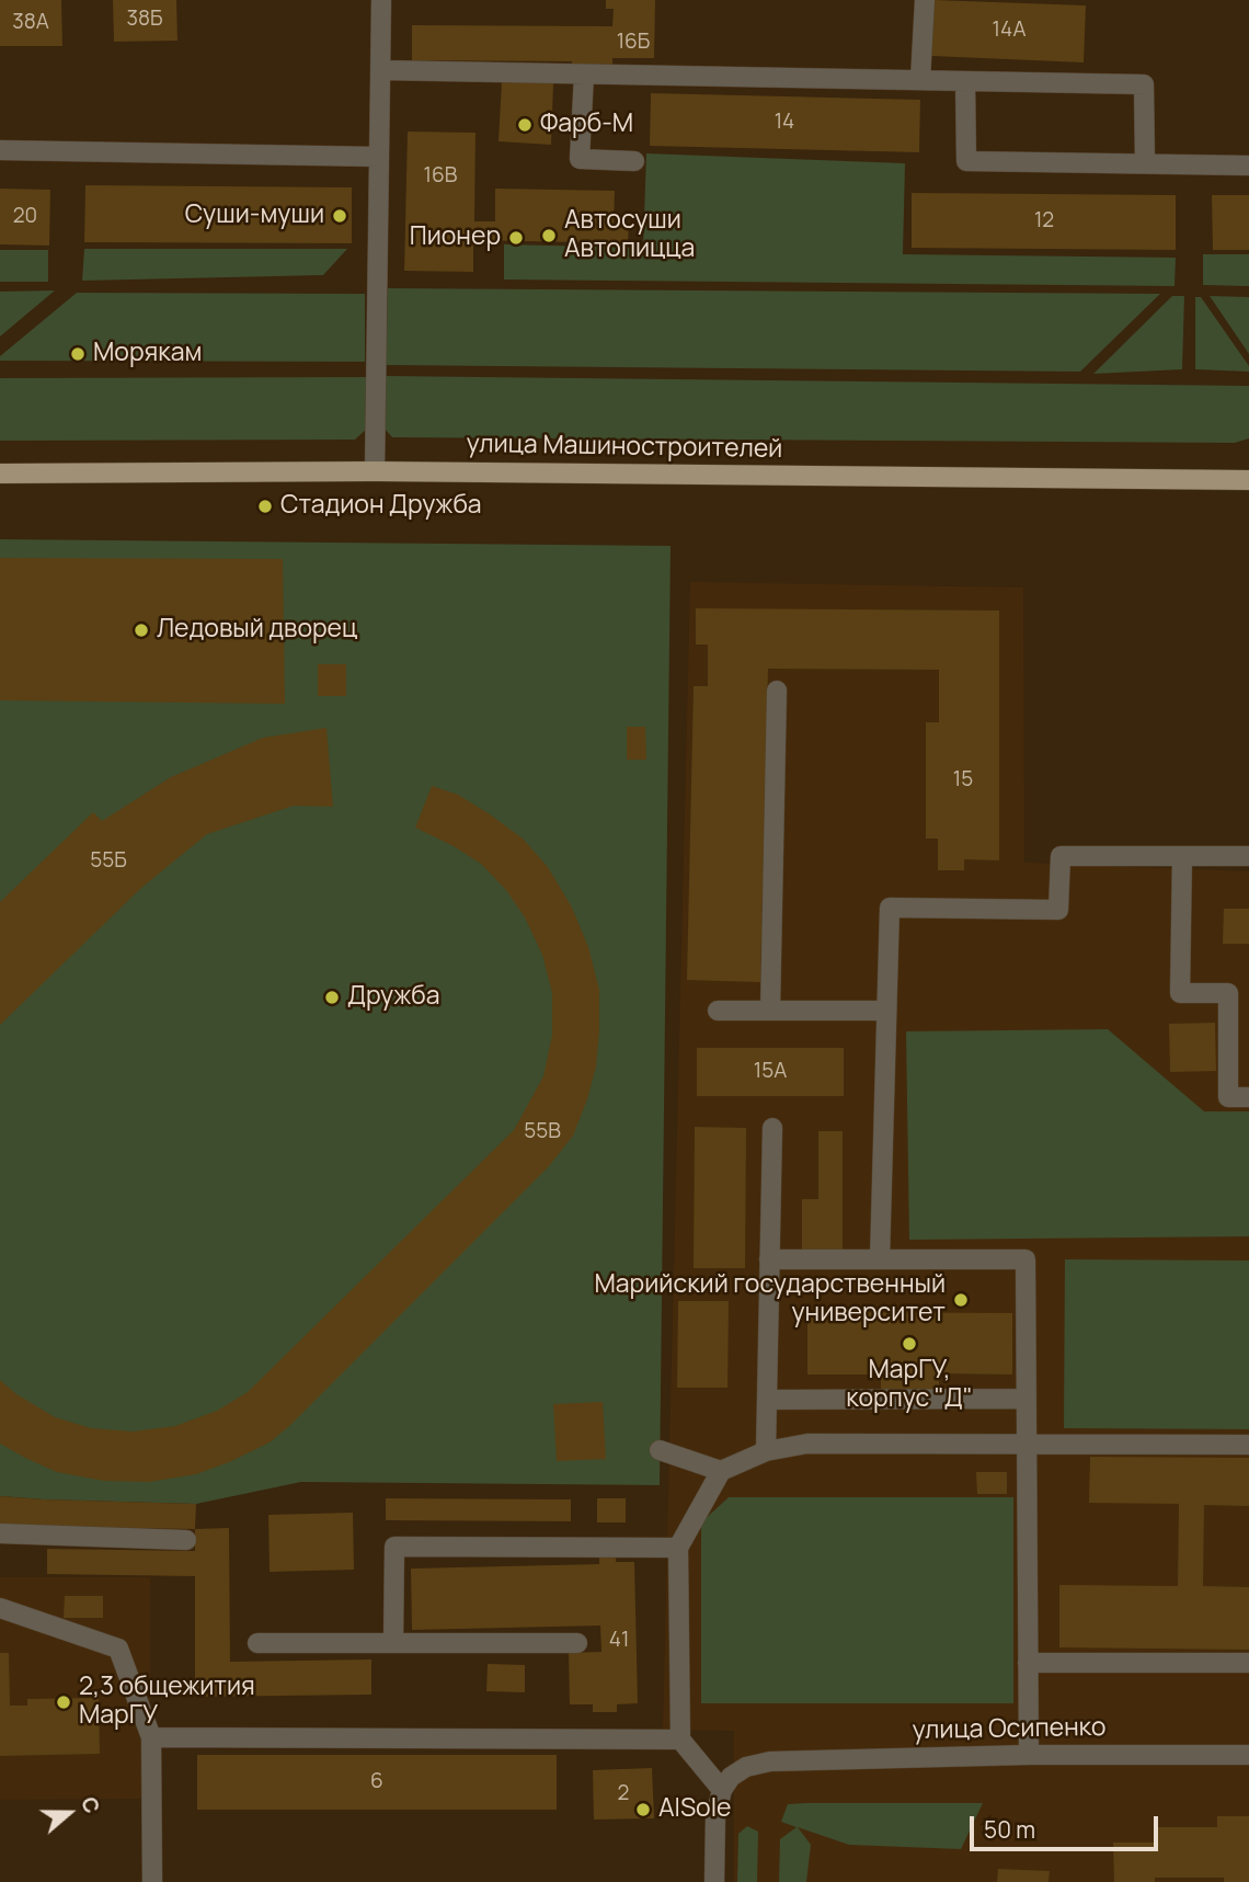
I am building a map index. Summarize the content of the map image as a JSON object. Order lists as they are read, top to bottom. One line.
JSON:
{"streets":{"main road":["улица Машиностроителей"],"street":["улица Осипенко"]},"places":["Фарб-М","Суши-муши","Автосуши Автопицца","Пионер","Морякам","Стадион Дружба","Ледовый дворец","Дружба","Марийский государственный университет","МарГУ, корпус \"Д\"","2,3 общежития МарГУ","AlSole"],"house_numbers":["38Б","38А","14А","16Б","14","16В","20","12","15","55Б","15А","55В","41","6","2"],"scale_bar":"50 m","north":"right"}
